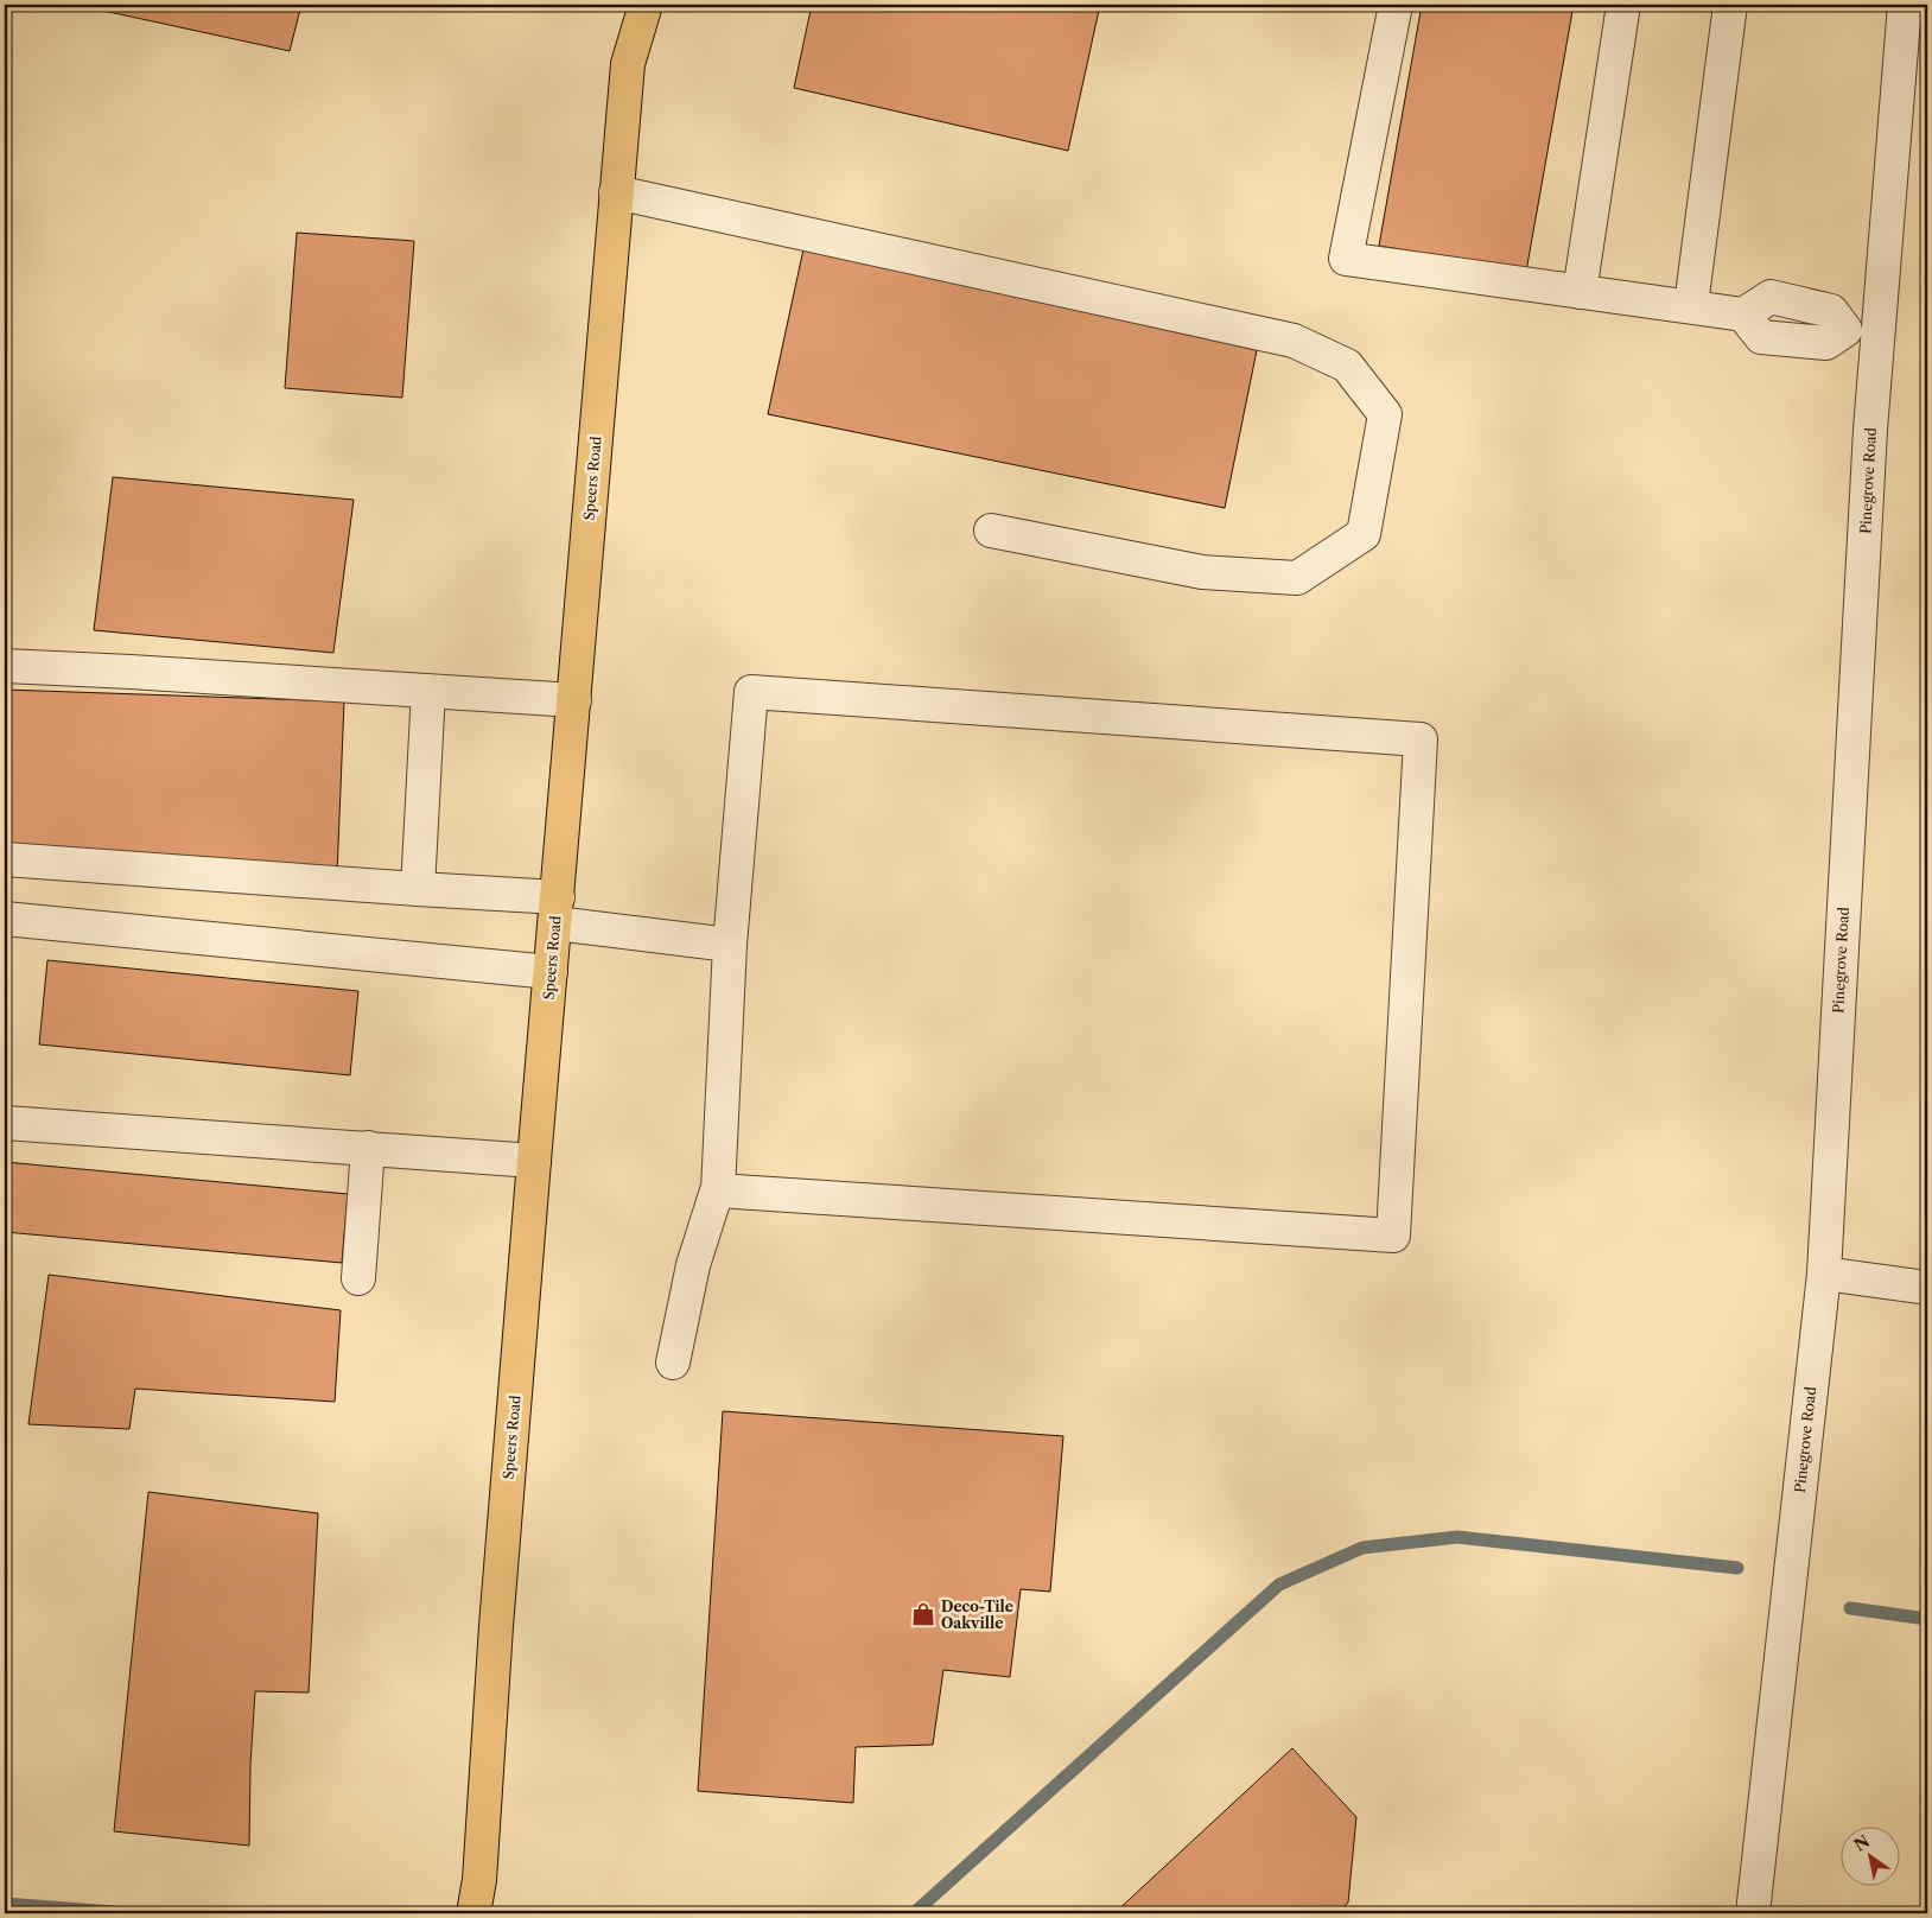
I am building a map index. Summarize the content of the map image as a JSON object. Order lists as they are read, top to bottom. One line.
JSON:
{"streets":{"main road":["Speers Road"],"street":["Pinegrove Road"]},"places":{"shop":["Deco-Tile Oakville"]},"north":"top left"}
